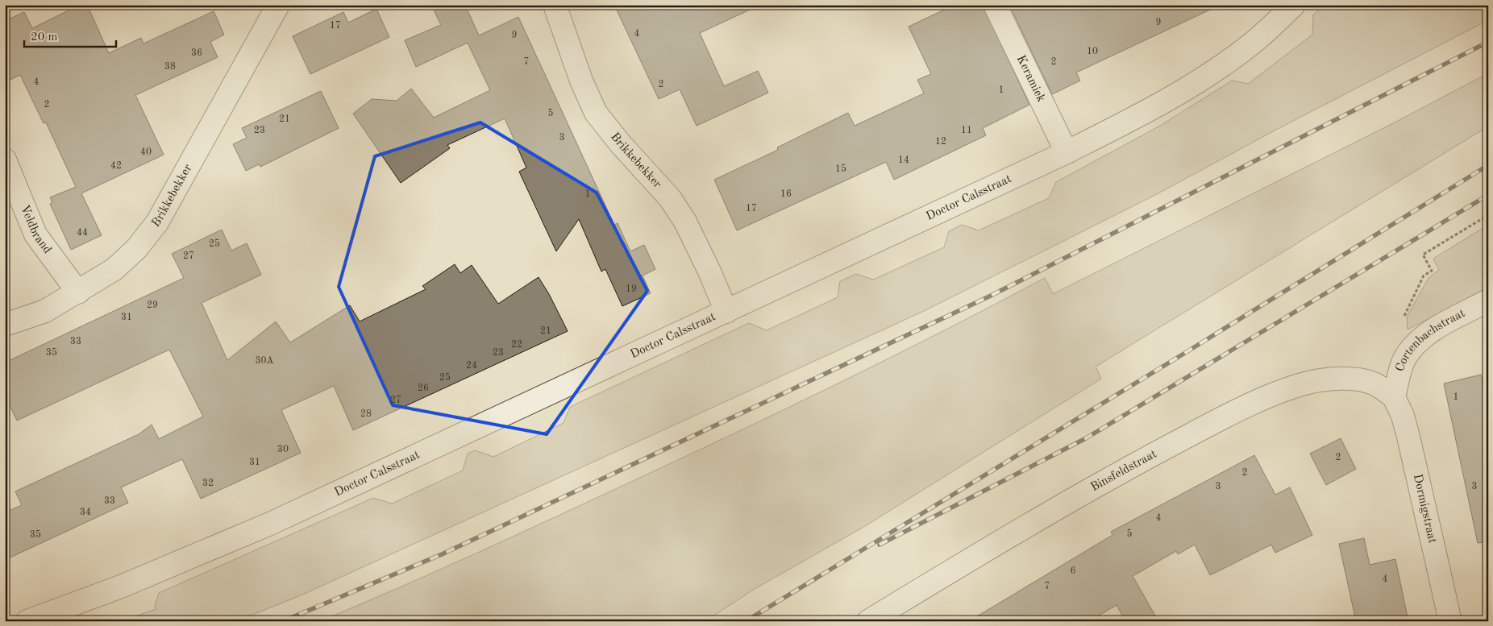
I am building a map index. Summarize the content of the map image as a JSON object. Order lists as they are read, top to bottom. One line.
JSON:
{"streets":{"street":["Keramiek","Brikkebekker","Doctor Calsstraat","Veldbrand","Cortenbachstraat","Binsfeldstraat","Dormigstraat"]},"crossings":[["Keramiek","Doctor Calsstraat"],["Brikkebekker","Doctor Calsstraat"],["Brikkebekker","Veldbrand"],["Cortenbachstraat","Binsfeldstraat"],["Cortenbachstraat","Dormigstraat"],["Binsfeldstraat","Dormigstraat"]],"house_numbers":["9","17","4","9","10","36","7","2","38","4","2","1","2","5","21","23","11","3","12","40","14","42","15","1","16","17","44","25","27","19","29","31","21","33","22","35","23","30A","24","25","26","1","27","28","30","2","31","2","32","3","3","33","34","4","5","35","6","4","7"],"scale_bar":"20 m"}
